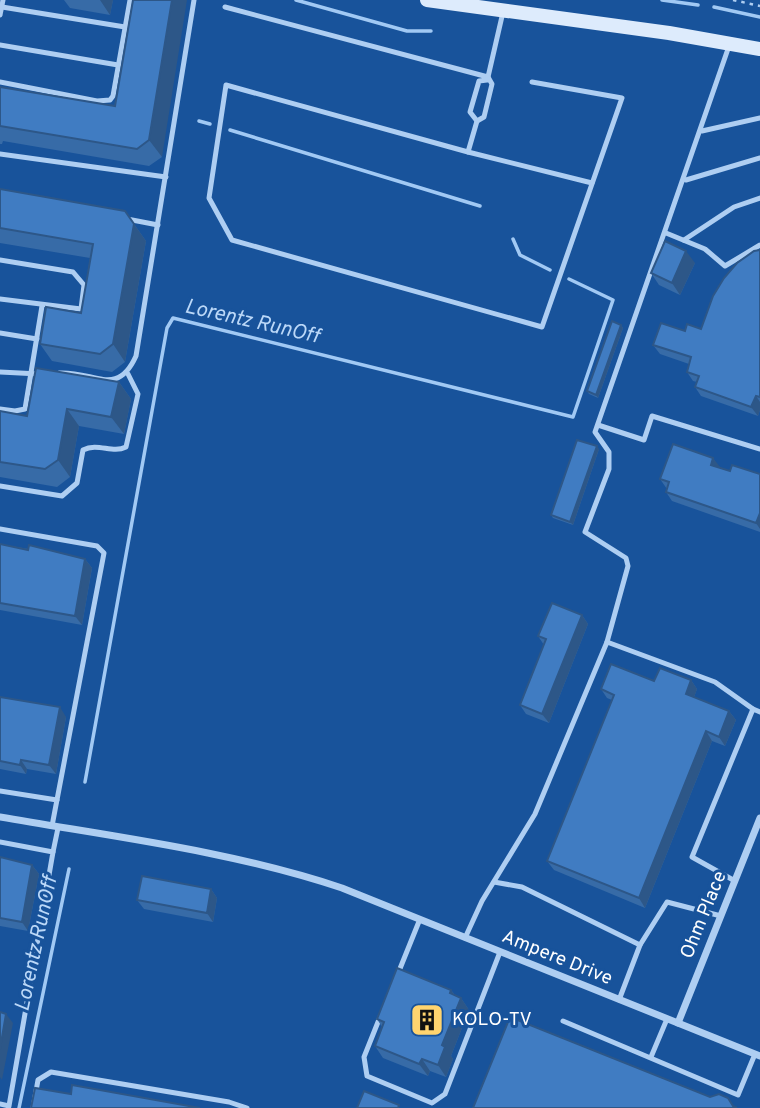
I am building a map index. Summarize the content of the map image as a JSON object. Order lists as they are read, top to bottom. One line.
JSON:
{"streets":{"street":["Ohm Place","Ampere Drive"]},"crossings":[["Ohm Place","Ampere Drive"]],"water":["Lorentz RunOff"],"places":{"building":["KOLO-TV"]}}
